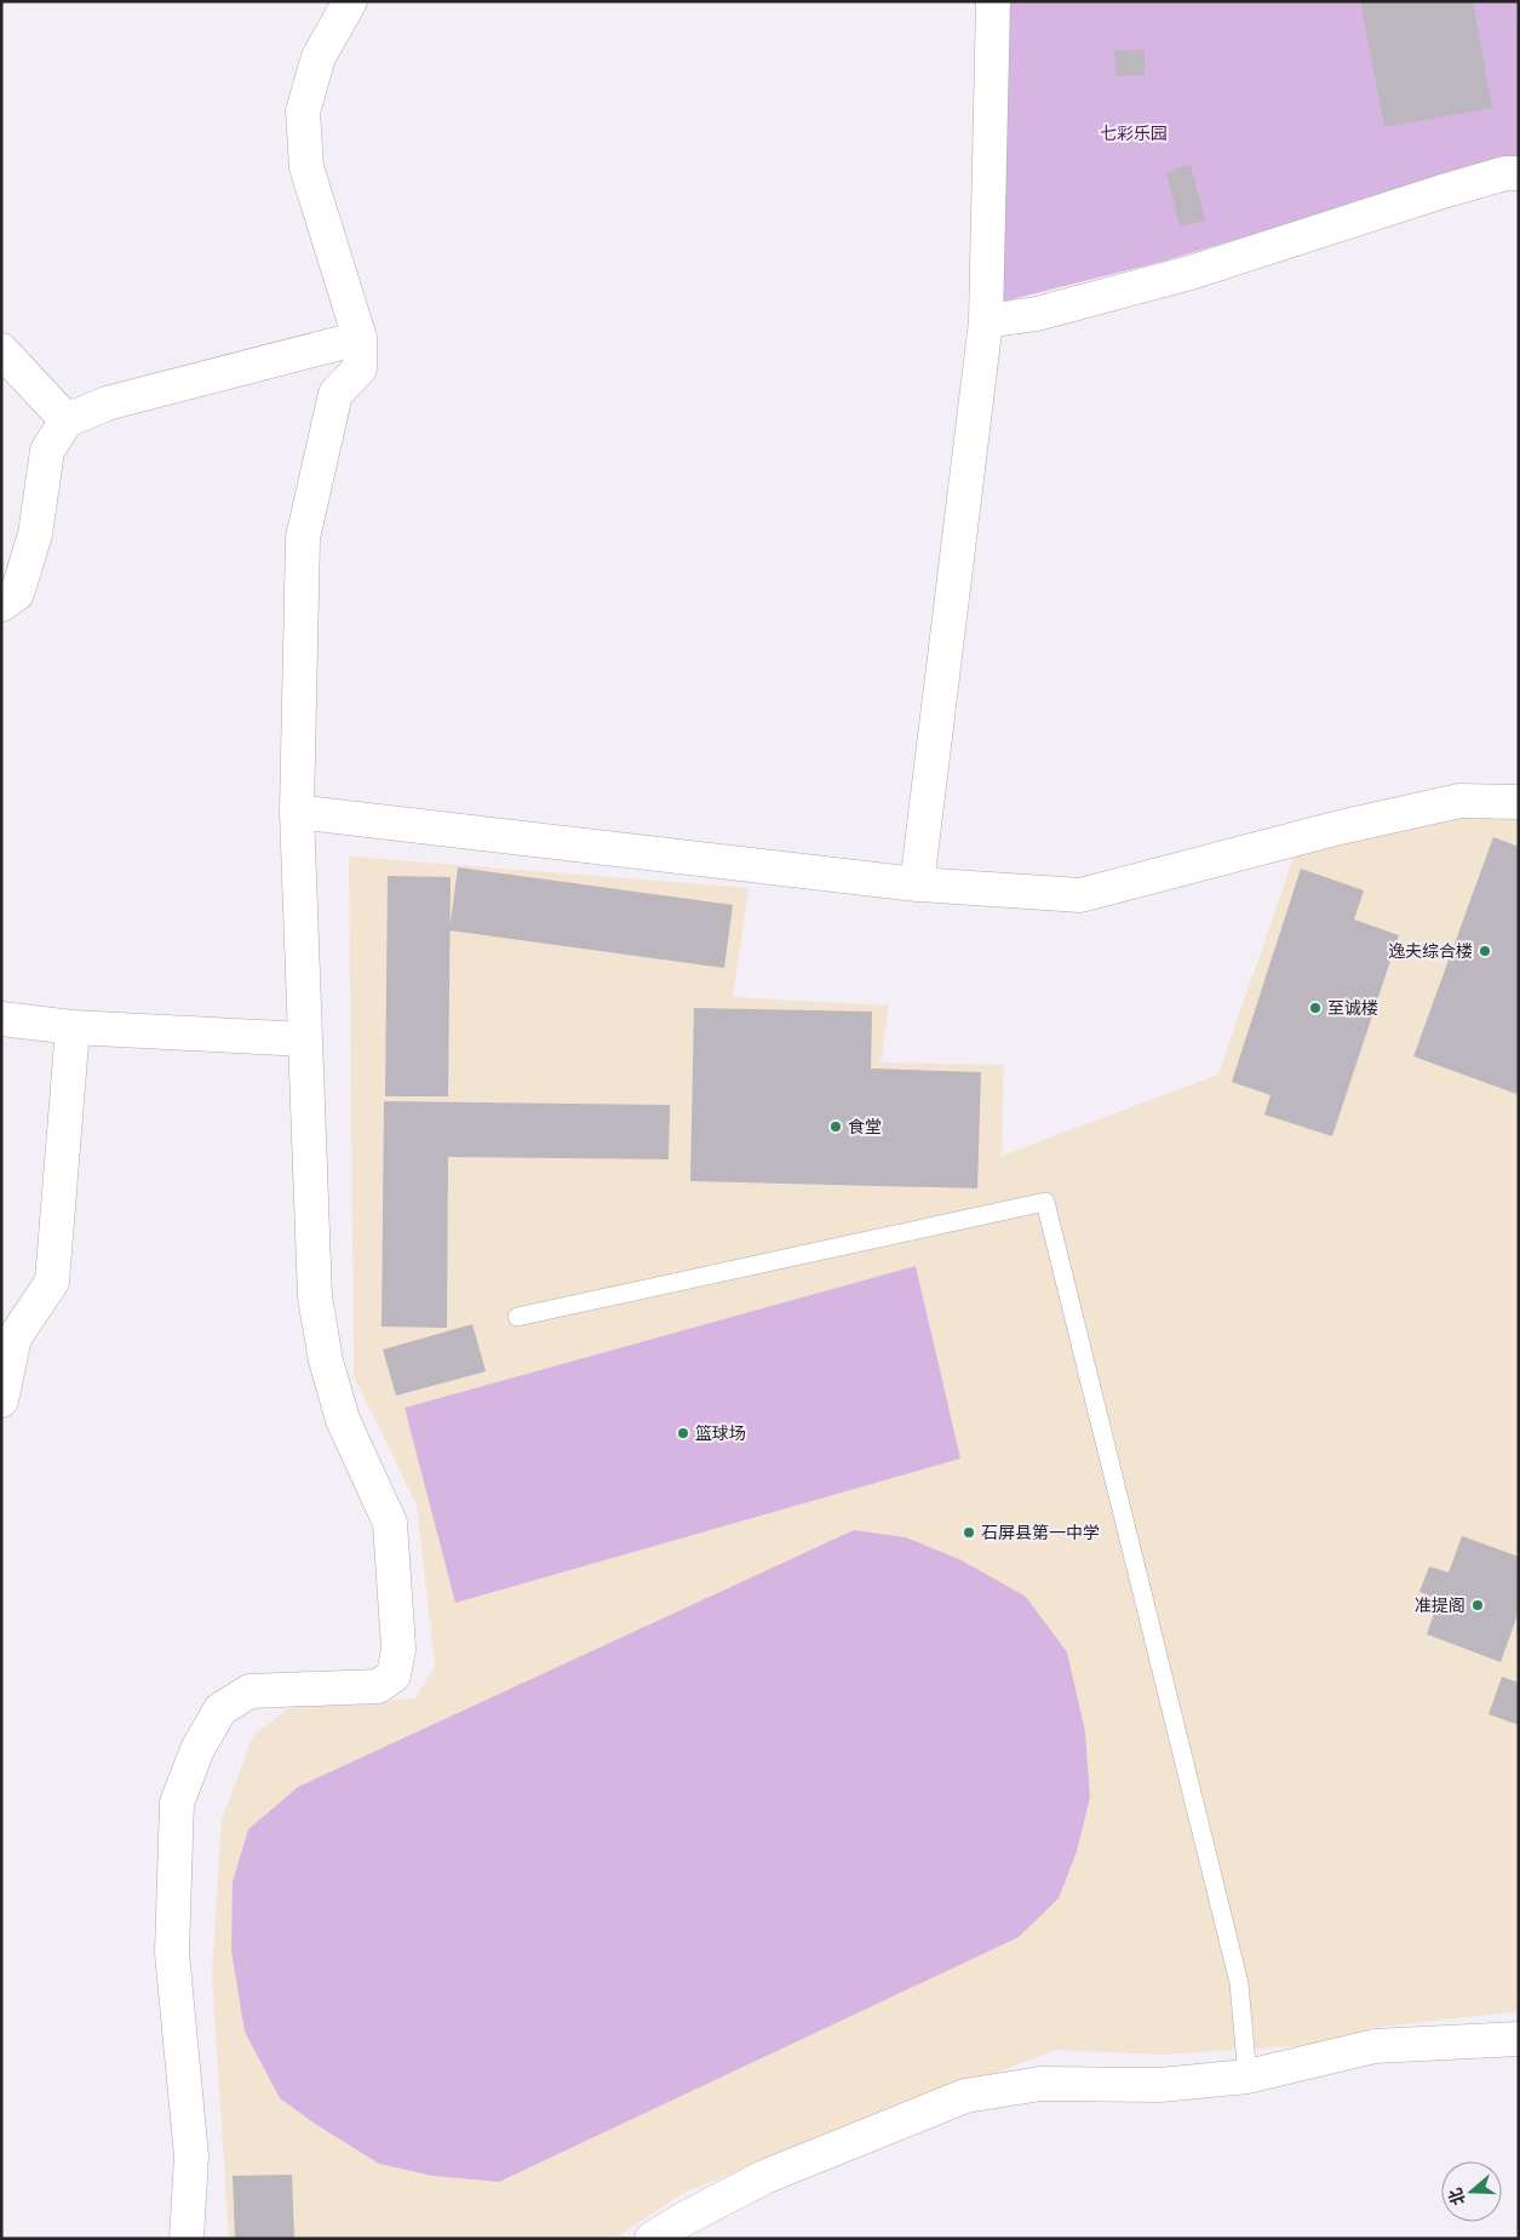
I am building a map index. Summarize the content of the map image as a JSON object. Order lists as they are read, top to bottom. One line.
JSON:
{"parks":["七彩乐园"],"places":["逸夫综合楼","至诚楼","食堂","篮球场","石屏县第一中学","准提阁"],"north":"left"}
